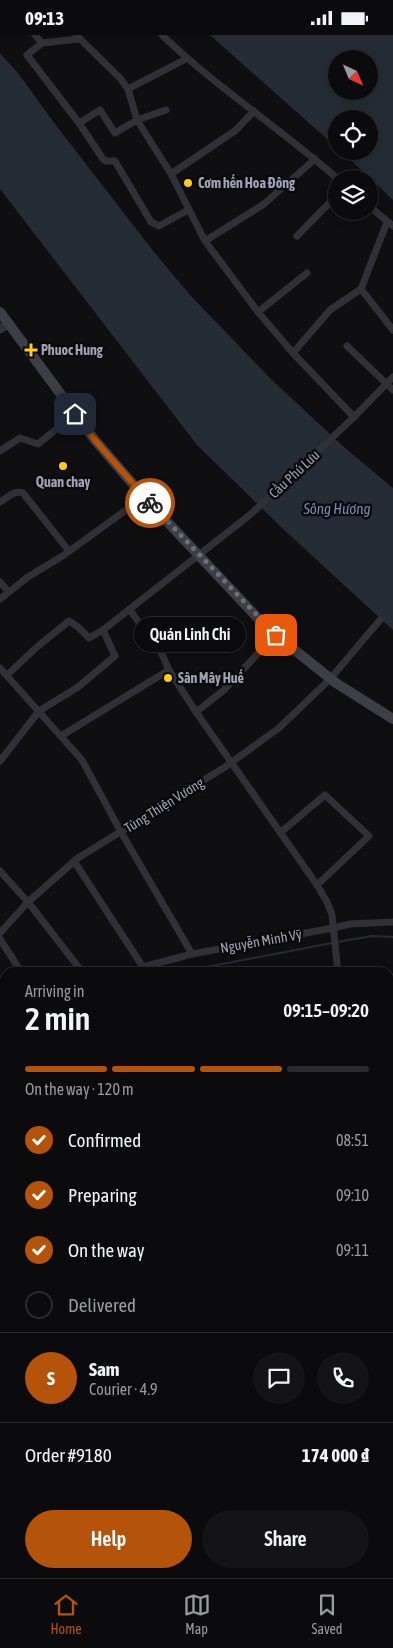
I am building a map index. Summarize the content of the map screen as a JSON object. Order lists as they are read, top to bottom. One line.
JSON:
{"streets":{"street":["Cầu Phú Lưu","Tùng Thiện Vương","Nguyễn Minh Vỹ"]},"water":["Sông Hương"],"places":{"other":["Cơm hến Hoa Đông","Quan chay","Quán Linh Chi","Sân Mây Huế"],"health":["Phuoc Hung"]},"north":"bottom right","page":{"status":"09:13","bubble":"Quán Linh Chi","heading":["2 min","Arriving in","09:15–09:20"],"panel":["Sam","Courier · 4.9","Order #9180","174 000 ₫"],"bar":"On the way · 120 m","list":[["Confirmed","08:51"],["Preparing","09:10"],["On the way","09:11"],"Delivered"],"round":"S","buttons":["Help","Share"],"tabs":["Home","Map","Saved"]}}
